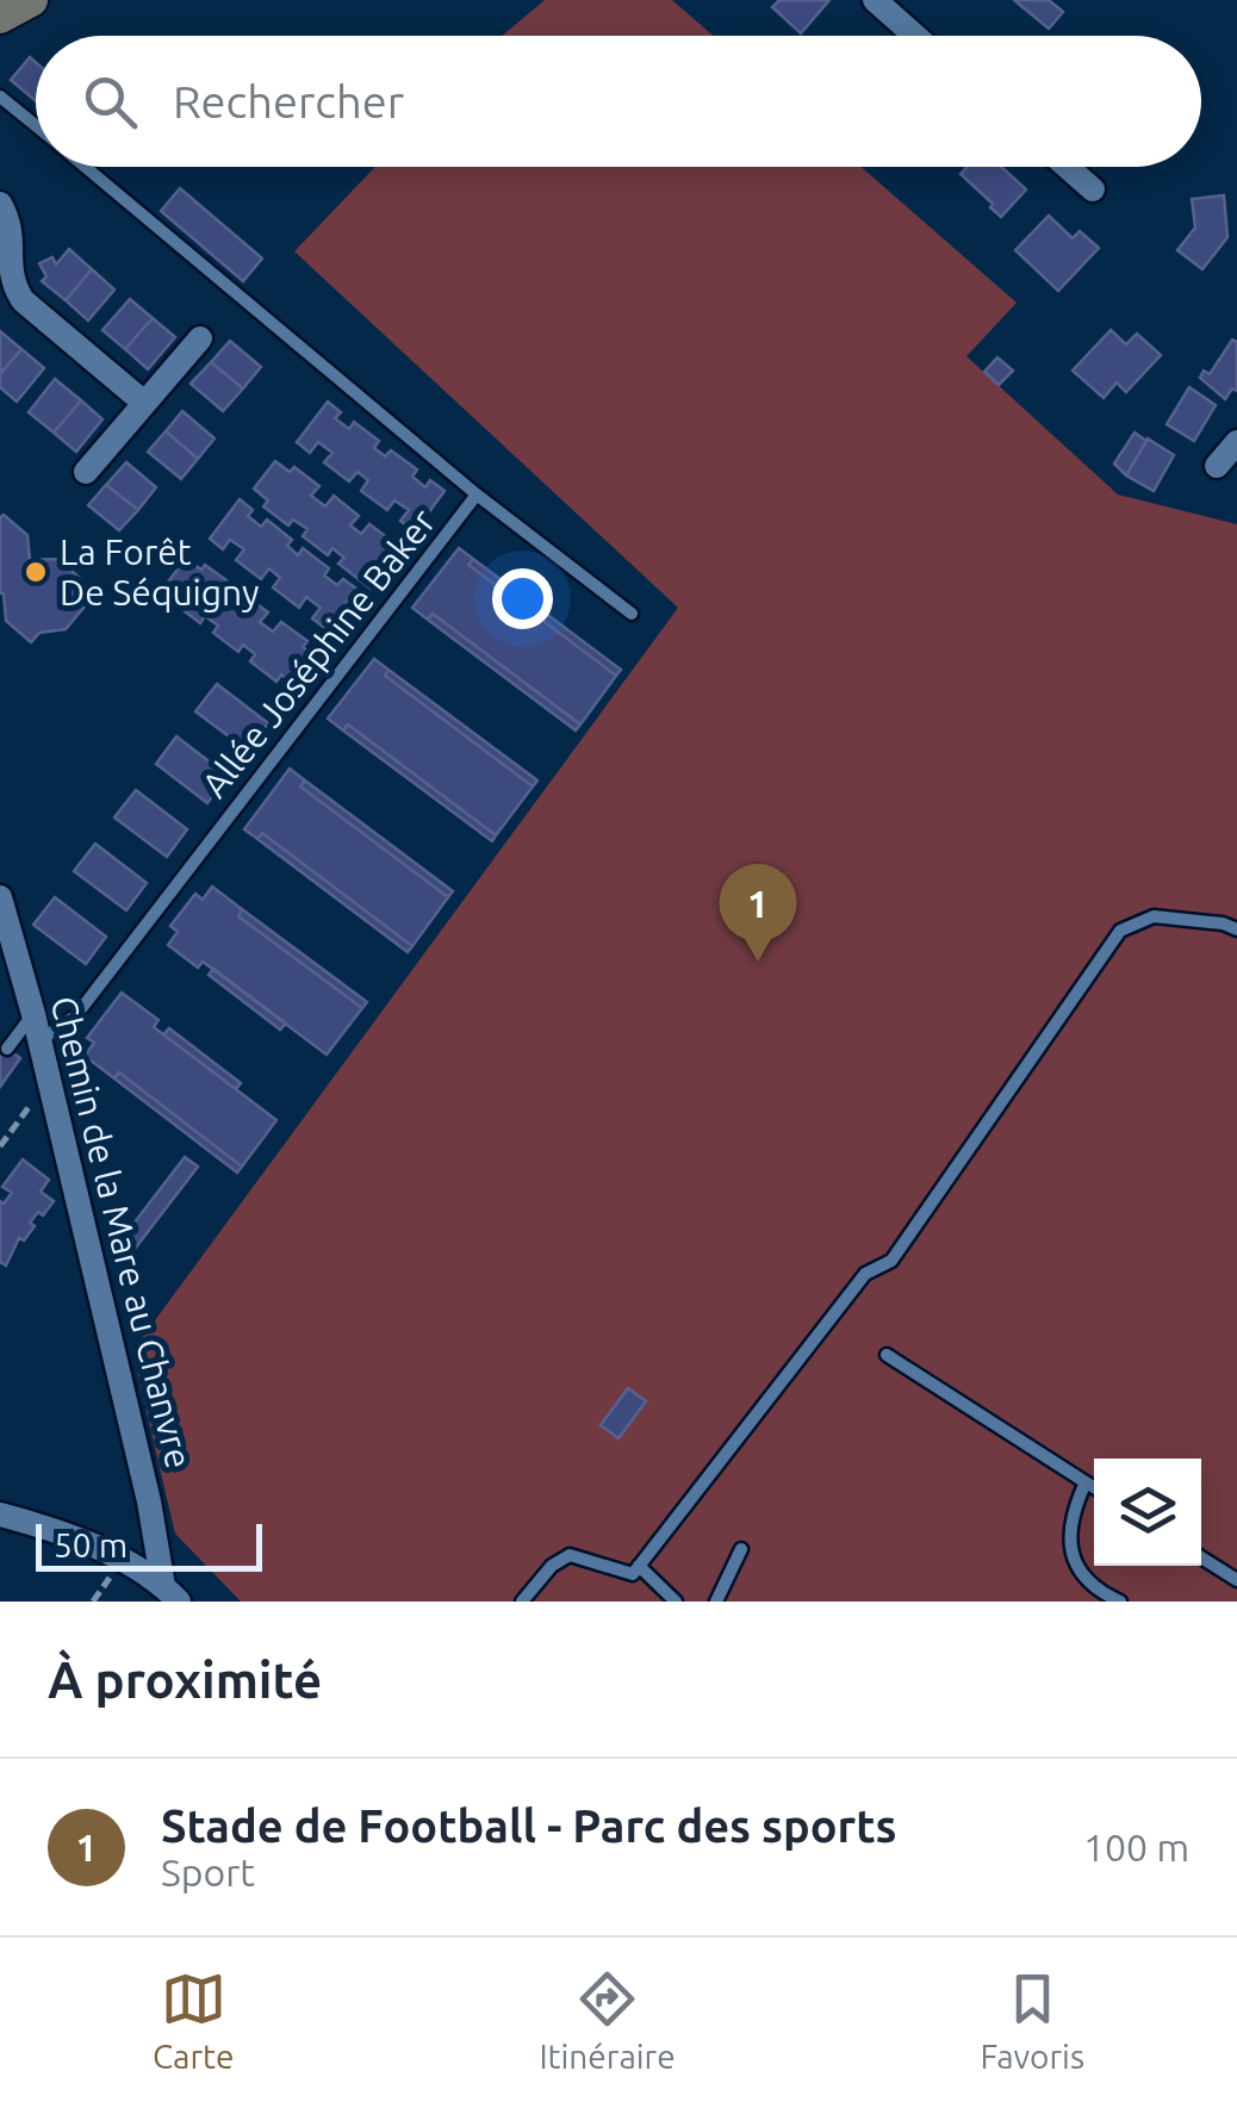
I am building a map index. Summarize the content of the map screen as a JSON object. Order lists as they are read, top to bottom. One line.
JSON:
{"streets":{"street":["Chemin de la Mare au Chanvre"],"lane":["Allée Joséphine Baker"]},"crossings":[["Allée Joséphine Baker","Chemin de la Mare au Chanvre"]],"places":["La Forêt De Séquigny"],"scale_bar":"50 m","page":{"search":"Rechercher","pins":"1","scale":"50 m","heading":"À proximité","list":[{"mark":"1","name":"Stade de Football - Parc des sports","note":"Sport","value":"100 m"}],"nav":["Carte","Itinéraire","Favoris"]}}
